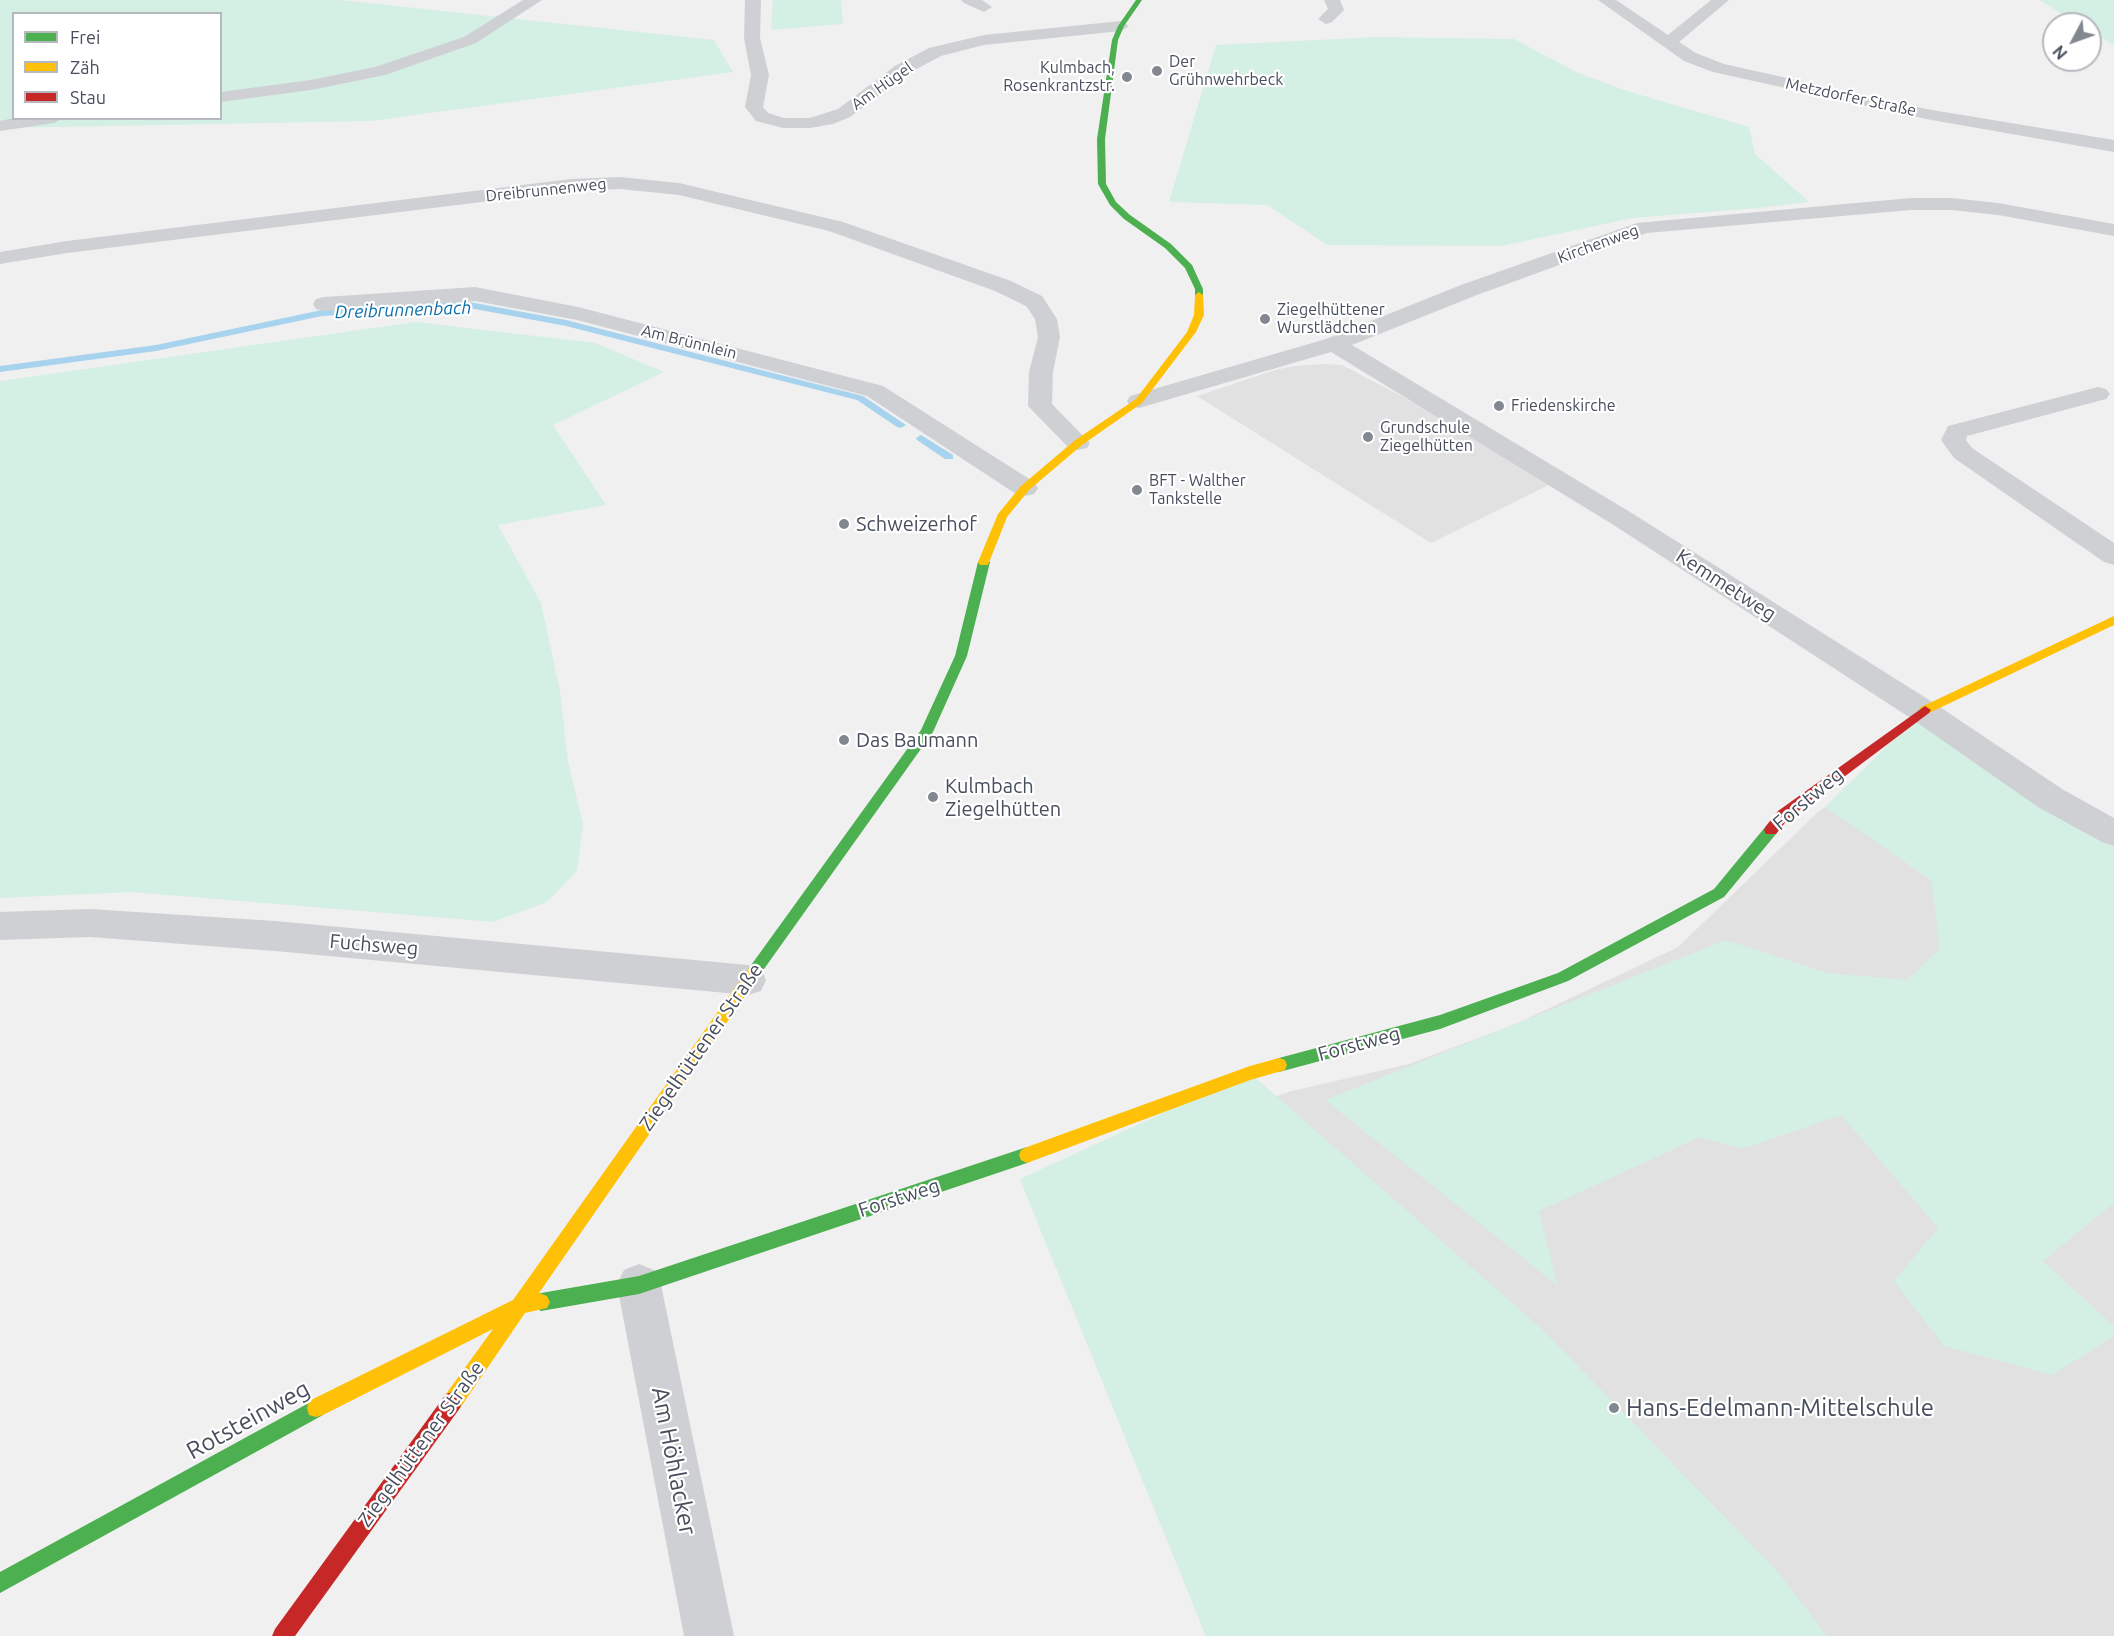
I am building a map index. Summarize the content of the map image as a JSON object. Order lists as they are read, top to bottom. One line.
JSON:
{"streets":{"street":["Am Hügel","Metzdorfer Straße","Dreibrunnenweg","Kirchenweg","Am Brünnlein","Kemmetweg","Forstweg","Fuchsweg","Ziegelhüttener Straße","Rotsteinweg","Am Höhlacker"]},"crossings":[["Am Hügel","Ziegelhüttener Straße"],["Dreibrunnenweg","Ziegelhüttener Straße"],["Kirchenweg","Kemmetweg"],["Kirchenweg","Ziegelhüttener Straße"],["Am Brünnlein","Ziegelhüttener Straße"],["Kemmetweg","Forstweg"],["Forstweg","Ziegelhüttener Straße"],["Forstweg","Rotsteinweg"],["Forstweg","Am Höhlacker"],["Fuchsweg","Ziegelhüttener Straße"],["Ziegelhüttener Straße","Rotsteinweg"]],"water":["Dreibrunnenbach"],"places":["Der Grühnwehrbeck","Kulmbach, Rosenkrantzstr.","Ziegelhüttener Wurstlädchen","Friedenskirche","Grundschule Ziegelhütten","BFT - Walther Tankstelle","Schweizerhof","Das Baumann","Kulmbach Ziegelhütten","Hans-Edelmann-Mittelschule"],"legend":["Frei","Zäh","Stau"],"north":"bottom left"}
